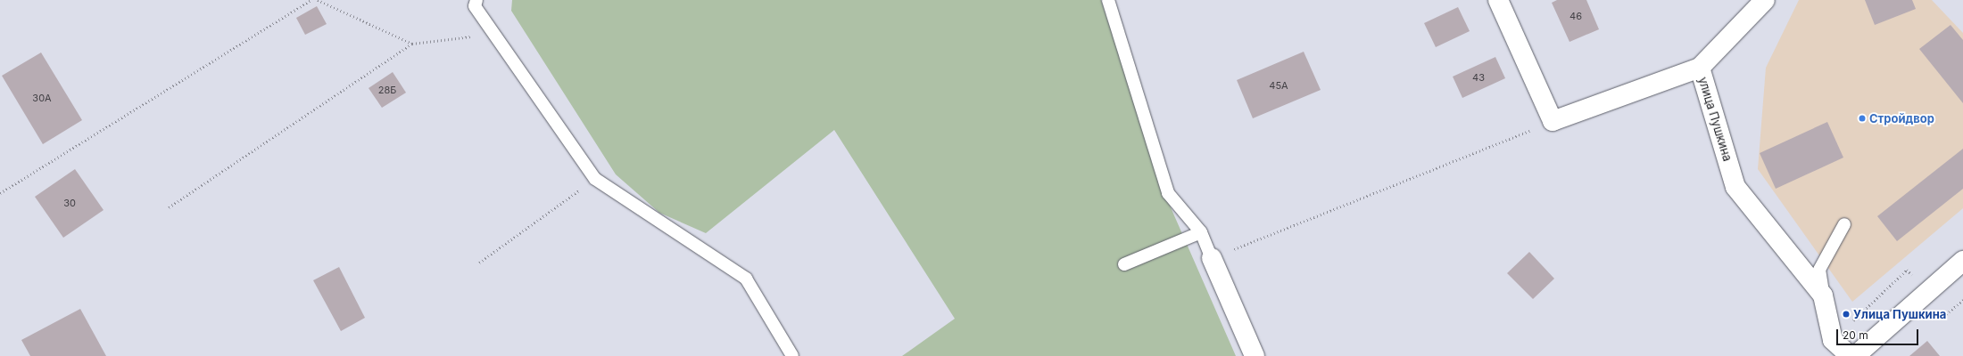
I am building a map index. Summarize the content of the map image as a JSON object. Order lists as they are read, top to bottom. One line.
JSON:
{"streets":{"street":["улица Пушкина"]},"places":["Стройдвор","Улица Пушкина"],"house_numbers":["46","43","45А","28Б","30А","30"],"scale_bar":"20 m"}
